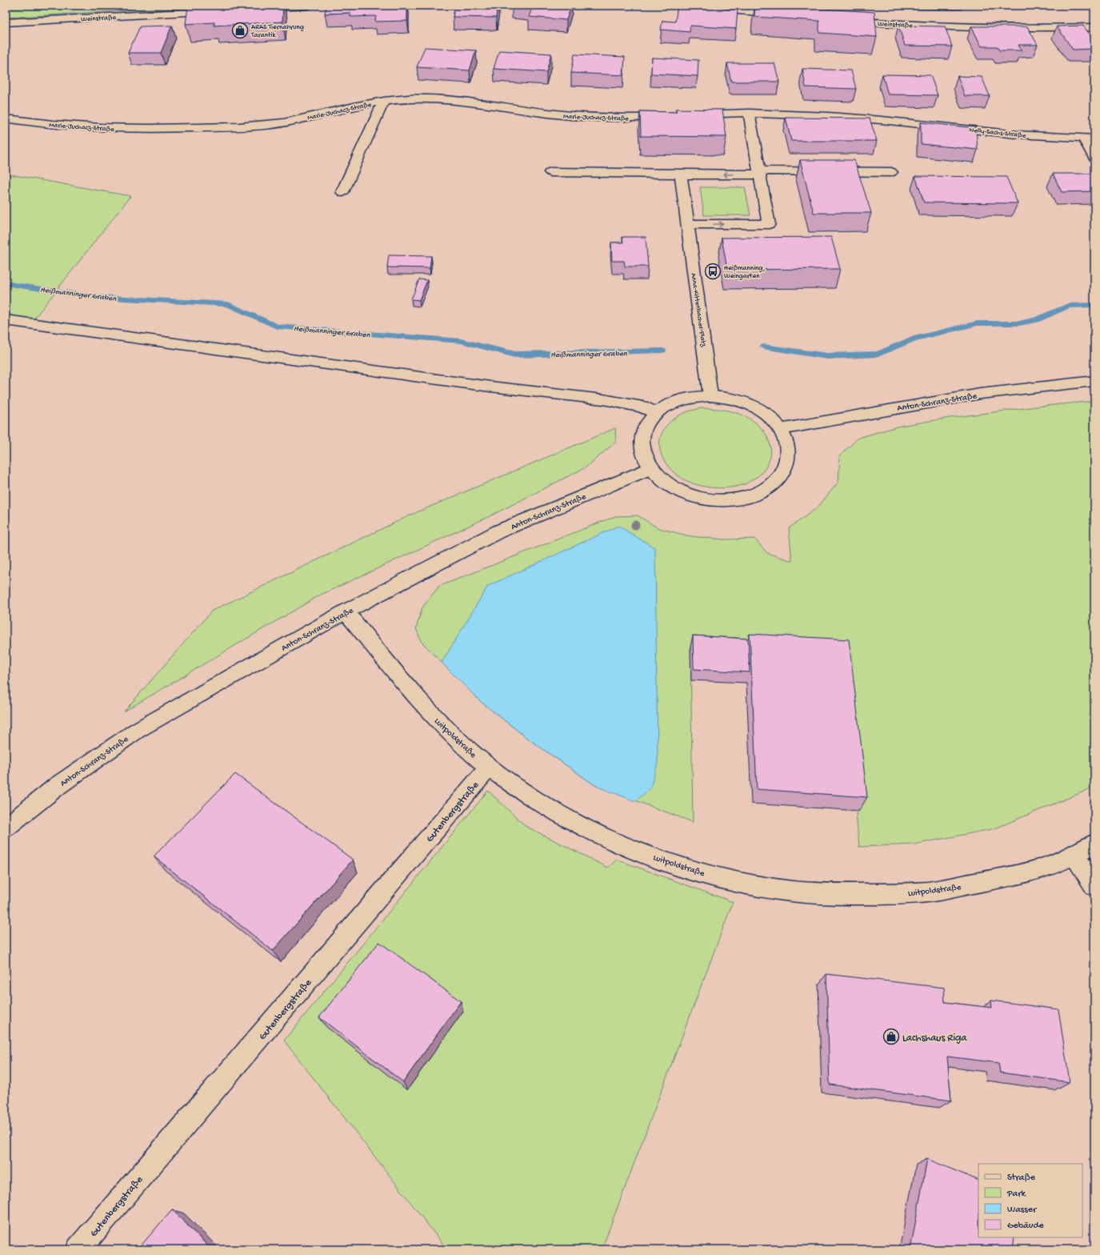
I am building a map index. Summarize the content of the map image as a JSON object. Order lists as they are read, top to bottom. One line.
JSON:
{"streets":{"street":["Weinstraße","Marie-Juchacz-Straße","Nelly-Sachs-Straße","Anna-Kittenbacher-Platz","Anton-Schranz-Straße","Luitpoldstraße","Gutenbergstraße"]},"crossings":[["Anton-Schranz-Straße","Luitpoldstraße"],["Luitpoldstraße","Gutenbergstraße"]],"water":["Heißmanninger Graben"],"places":{"shop":["ARAS Tiernahrung Tarantik","Lachshaus Riga"],"bus stop":["Heißmanning, Weingarten"]},"legend":["Straße","Park","Wasser","Gebäude"]}
